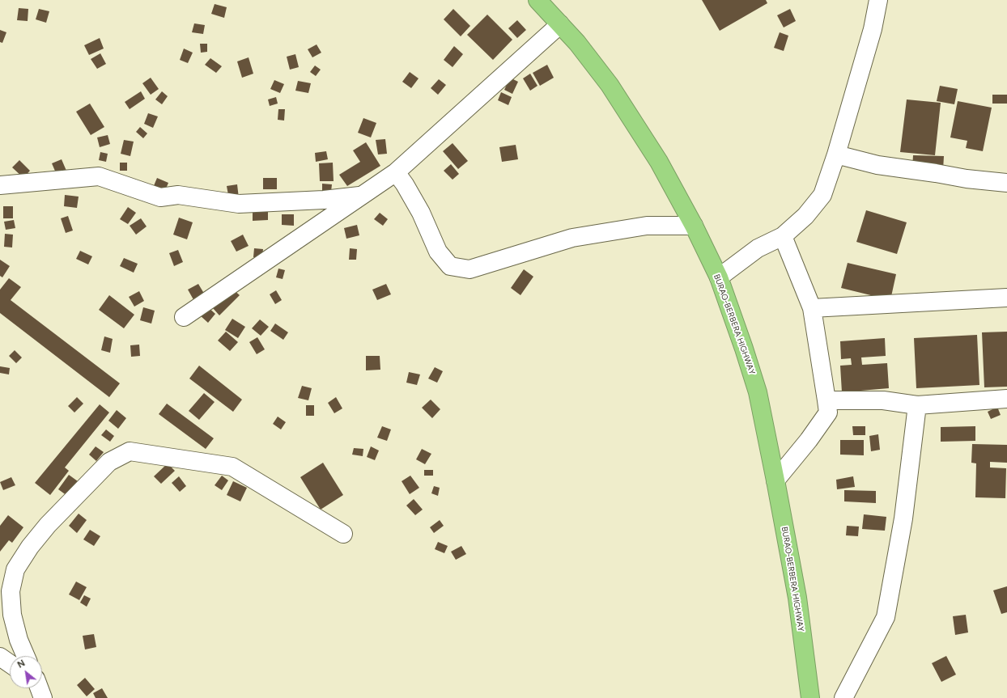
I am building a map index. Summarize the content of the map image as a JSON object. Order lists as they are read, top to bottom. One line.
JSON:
{"streets":{"highway":["BURAO-BERBERA HIGHWAY"]},"north":"top left"}
